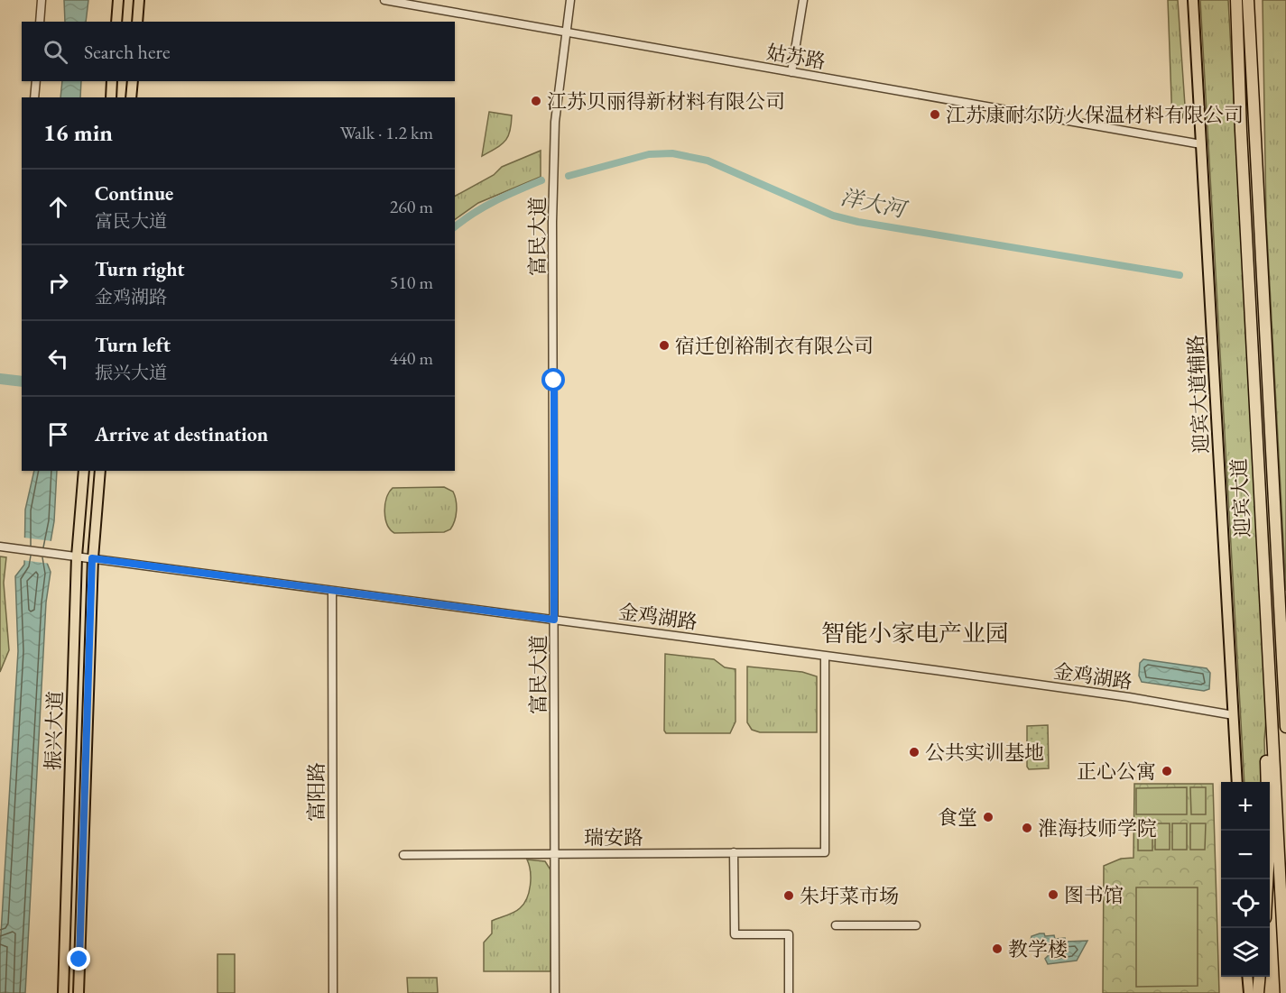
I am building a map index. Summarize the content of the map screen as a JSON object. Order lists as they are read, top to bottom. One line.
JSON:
{"streets":{"highway":["迎宾大道"],"main road":["迎宾大道辅路","振兴大道"],"street":["姑苏路","富民大道","金鸡湖路","富阳路","瑞安路"]},"crossings":[["姑苏路","富民大道"],["姑苏路","迎宾大道辅路"],["富民大道","金鸡湖路"],["富民大道","瑞安路"],["迎宾大道辅路","金鸡湖路"],["金鸡湖路","振兴大道"],["金鸡湖路","富阳路"],["金鸡湖路","瑞安路"]],"districts":["智能小家电产业园"],"water":["洋大河"],"places":["江苏贝丽得新材料有限公司","江苏康耐尔防火保温材料有限公司","宿迁创裕制衣有限公司","公共实训基地","正心公寓","食堂","淮海技师学院","图书馆","朱圩菜市场","教学楼"],"page":{"search":"Search here","heading":["16 min","Walk · 1.2 km"],"list":[["Continue","富民大道","260 m"],["Turn right","金鸡湖路","510 m"],["Turn left","振兴大道","440 m"],"Arrive at destination"],"map_buttons":["+","−"]}}
